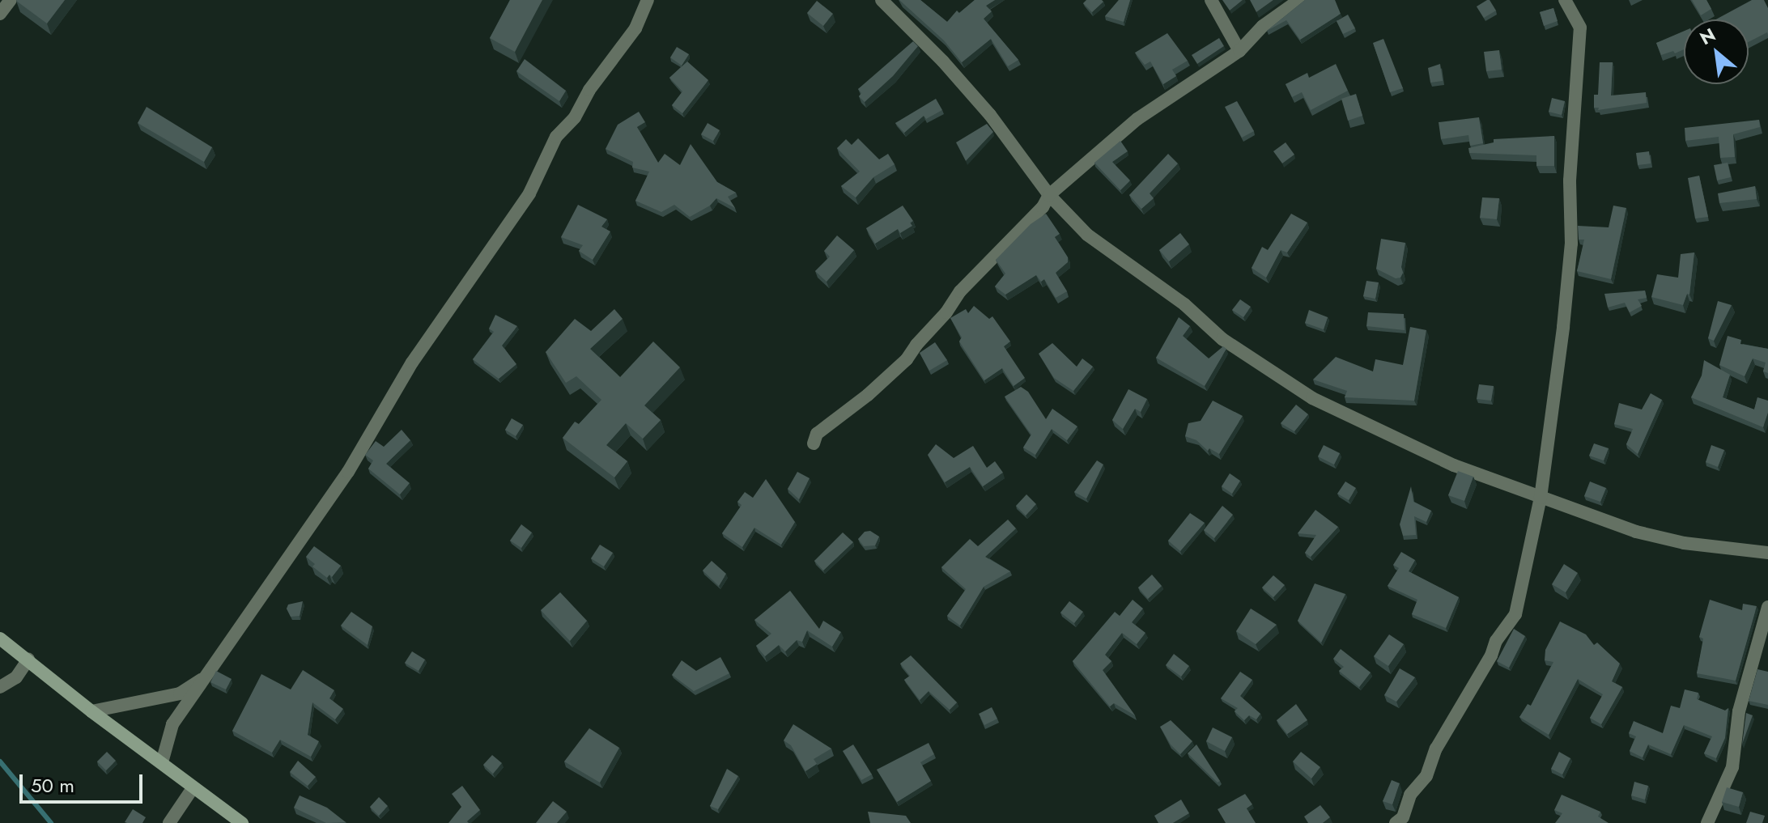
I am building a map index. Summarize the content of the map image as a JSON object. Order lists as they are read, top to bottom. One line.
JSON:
{"scale_bar":"50 m","north":"top left"}
